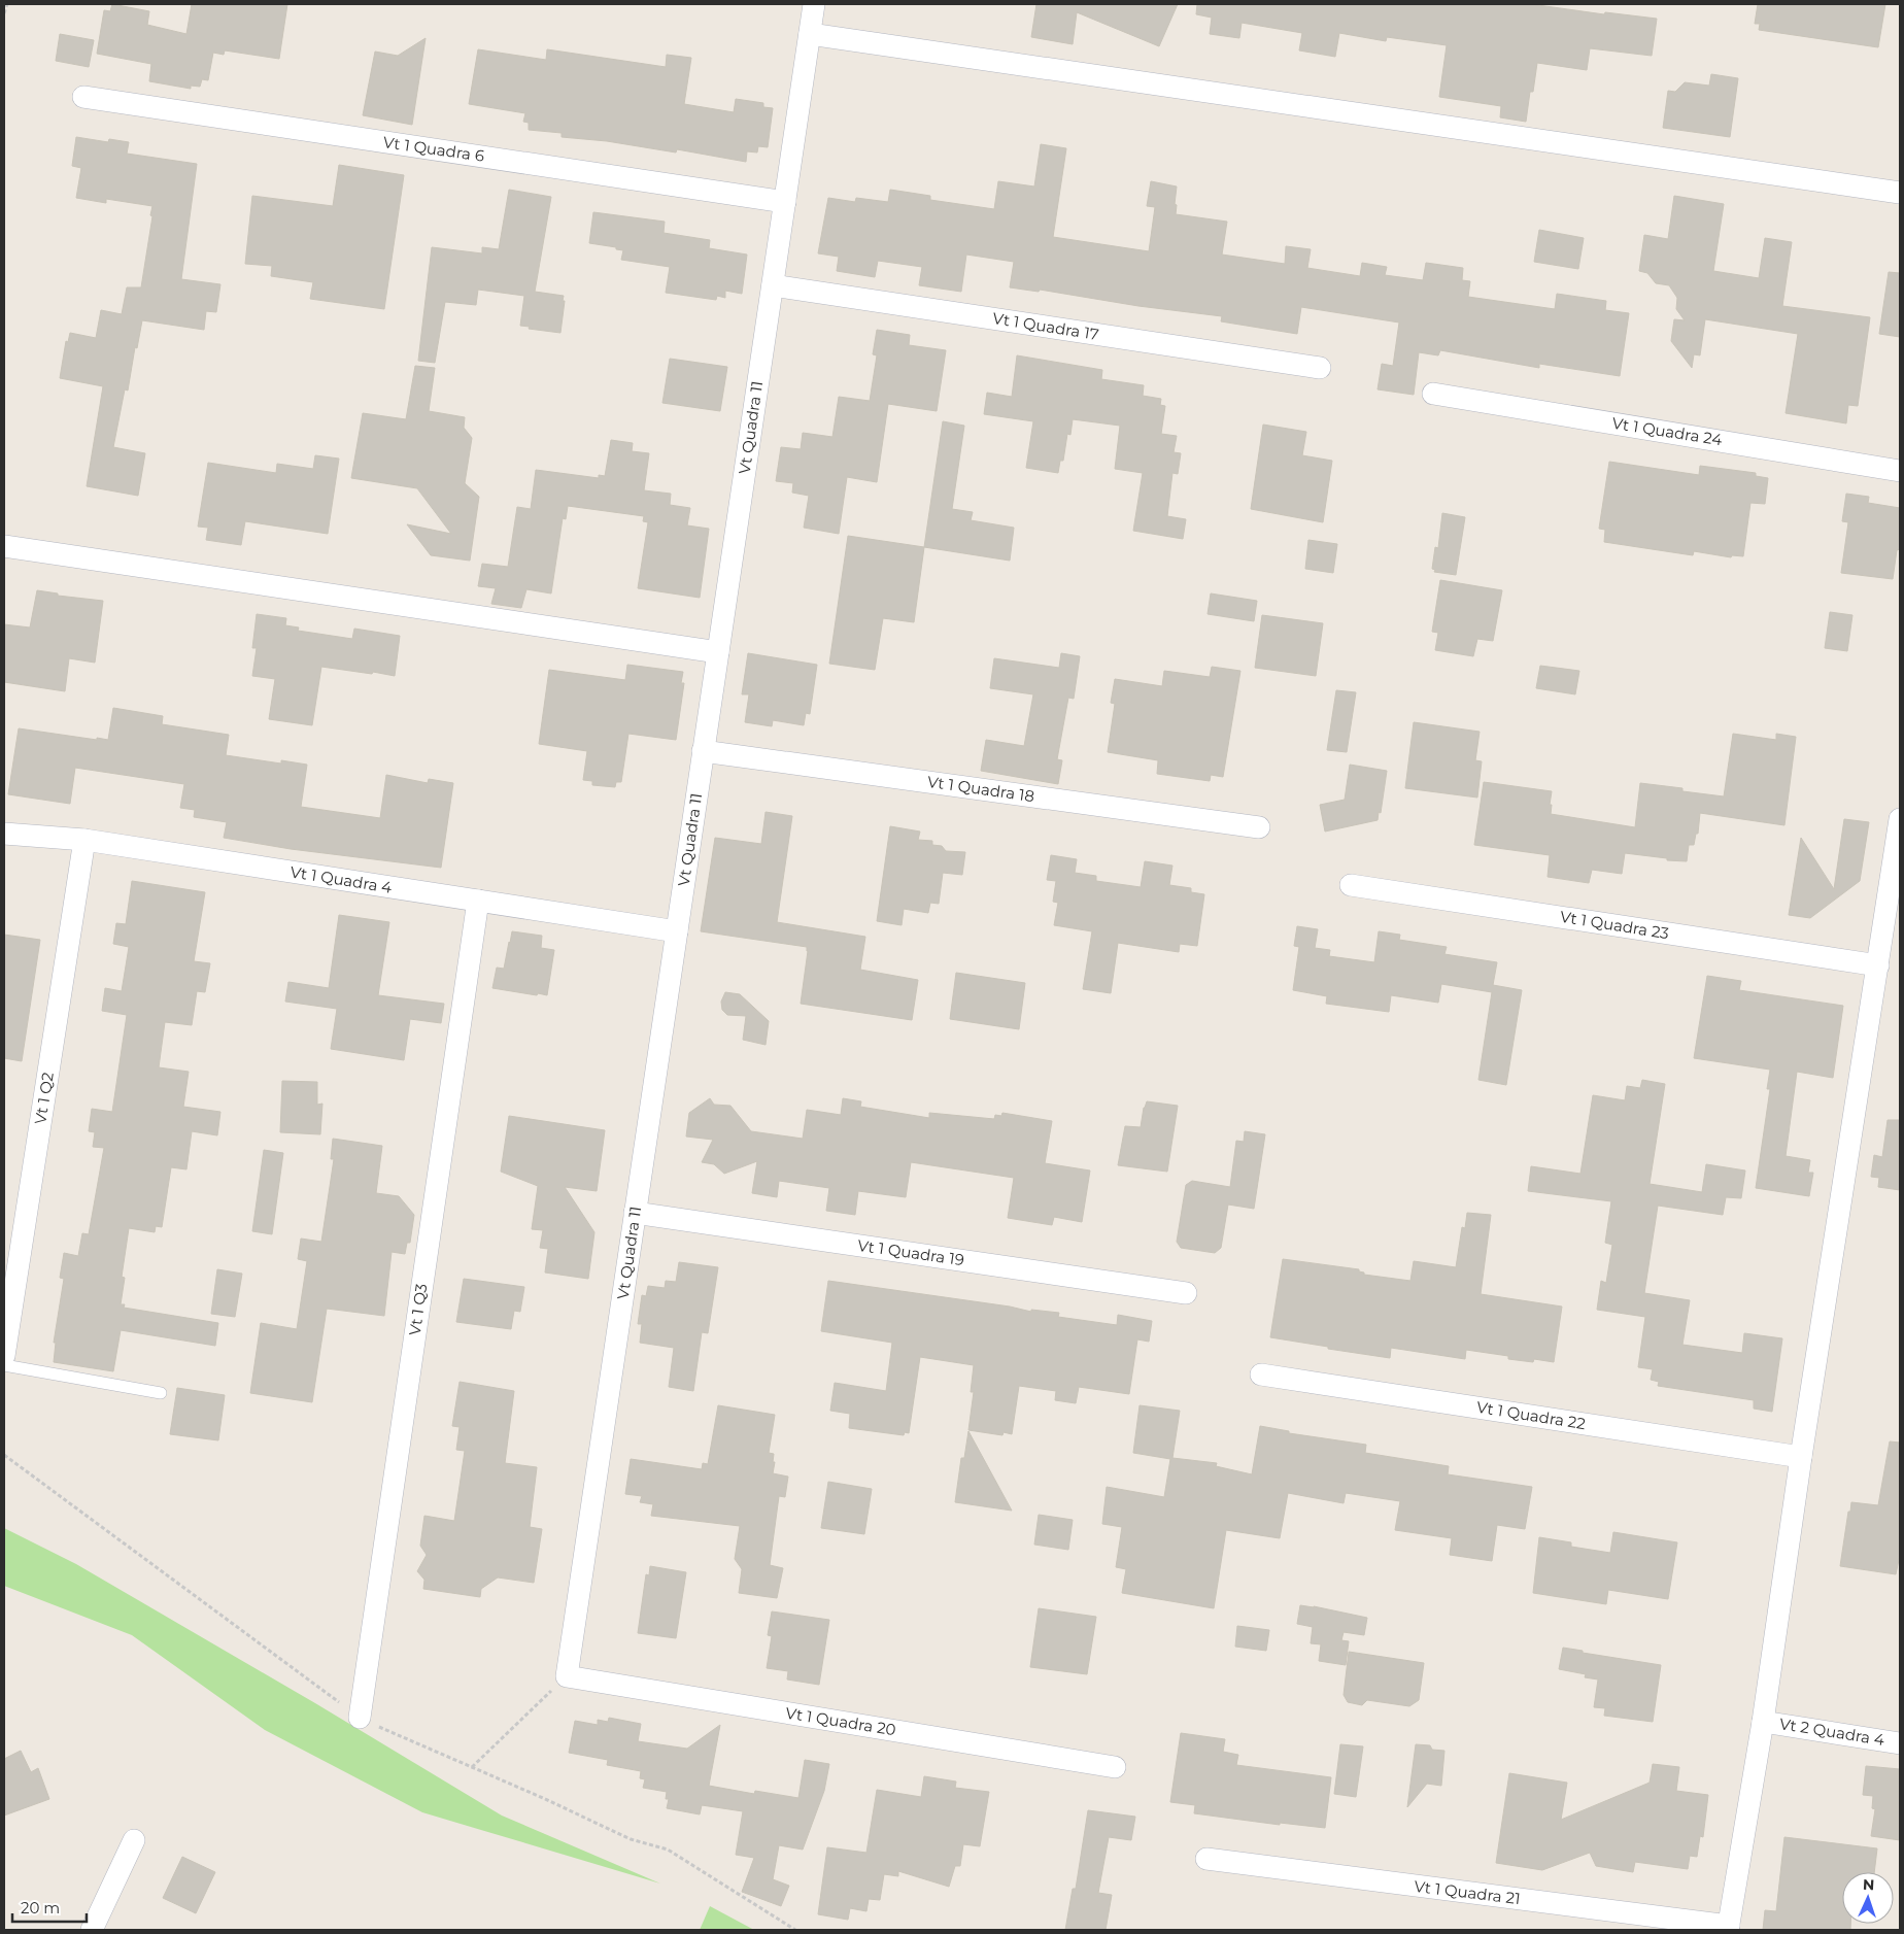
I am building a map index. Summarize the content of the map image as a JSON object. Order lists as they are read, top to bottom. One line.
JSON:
{"streets":{"street":["Vt 1 Quadra 6","Vt 1 Quadra 17","Vt Quadra 11","Vt 1 Quadra 24","Vt 1 Quadra 18","Vt 1 Quadra 4","Vt 1 Quadra 23","Vt 1 Q2","Vt 1 Quadra 19","Vt 1 Q3","Vt 1 Quadra 22","Vt 1 Quadra 20","Vt 2 Quadra 4","Vt 1 Quadra 21"]},"crossings":[["Vt 1 Quadra 6","Vt Quadra 11"],["Vt 1 Quadra 17","Vt Quadra 11"],["Vt Quadra 11","Vt 1 Quadra 18"],["Vt Quadra 11","Vt 1 Quadra 4"],["Vt Quadra 11","Vt 1 Quadra 19"],["Vt Quadra 11","Vt 1 Quadra 20"],["Vt 1 Quadra 4","Vt 1 Q2"],["Vt 1 Quadra 4","Vt 1 Q3"]],"scale_bar":"20 m","north":"top"}
